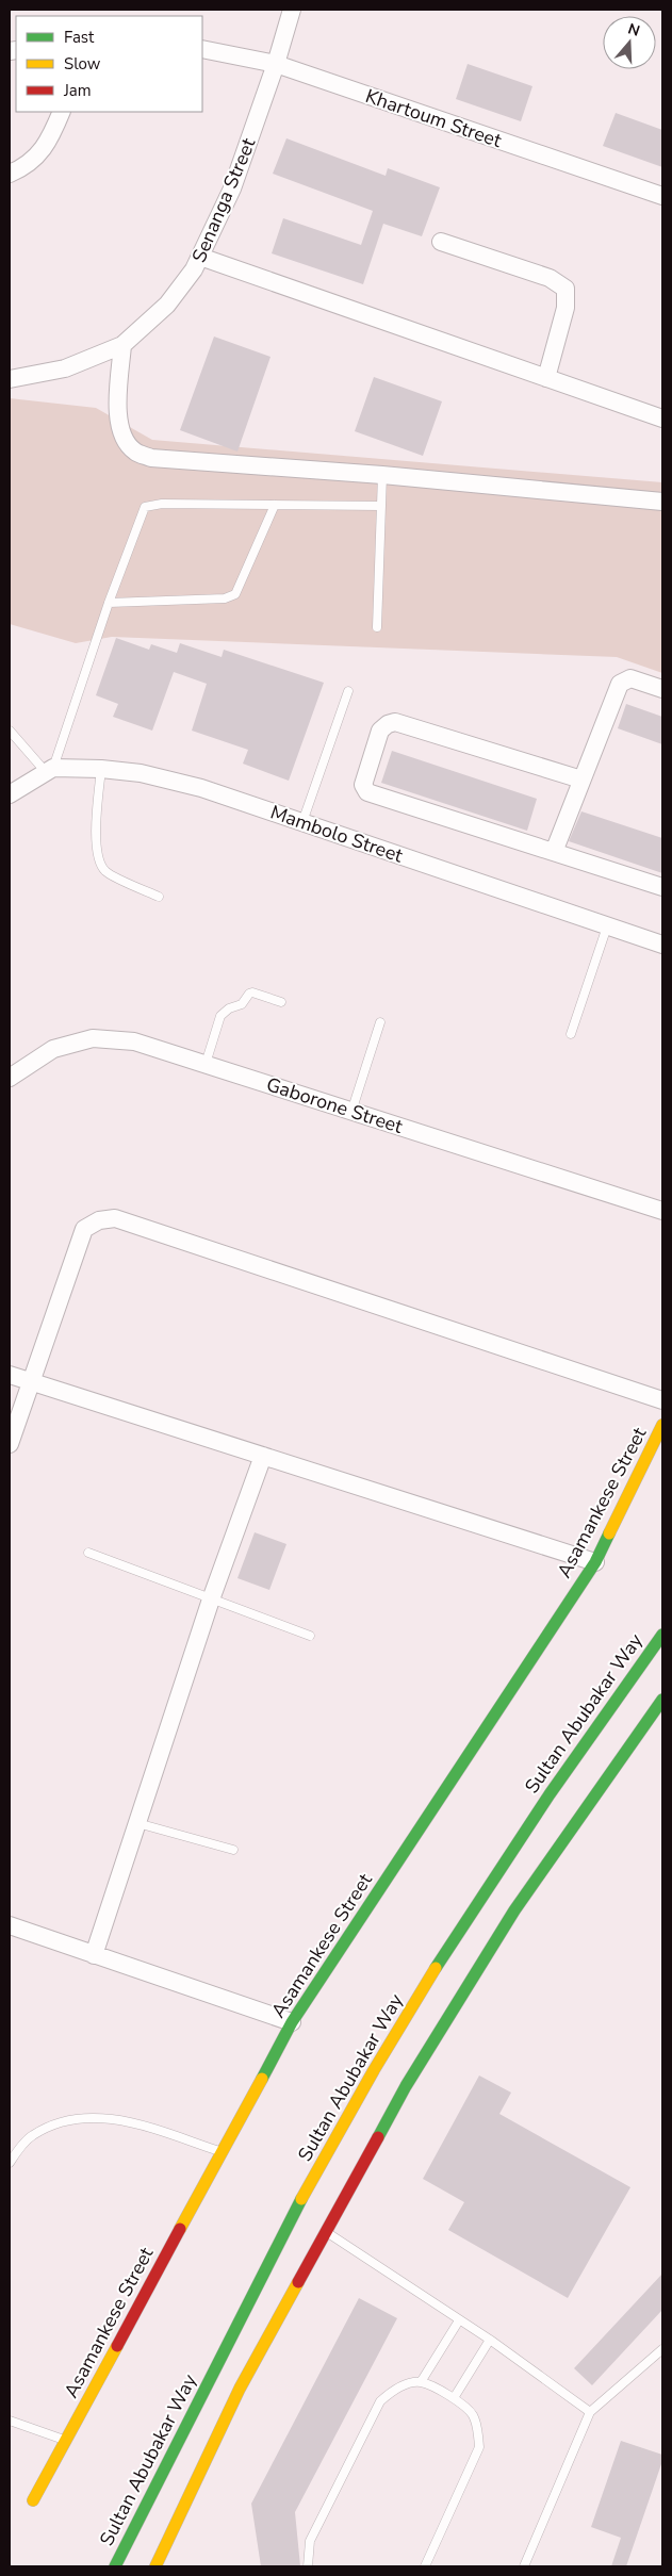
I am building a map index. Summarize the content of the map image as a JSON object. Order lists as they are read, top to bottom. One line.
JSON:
{"streets":{"main road":["Asamankese Street","Sultan Abubakar Way"],"street":["Khartoum Street","Senanga Street","Mambolo Street","Gaborone Street"]},"crossings":[["Khartoum Street","Senanga Street"]],"legend":["Fast","Slow","Jam"],"north":"top"}
